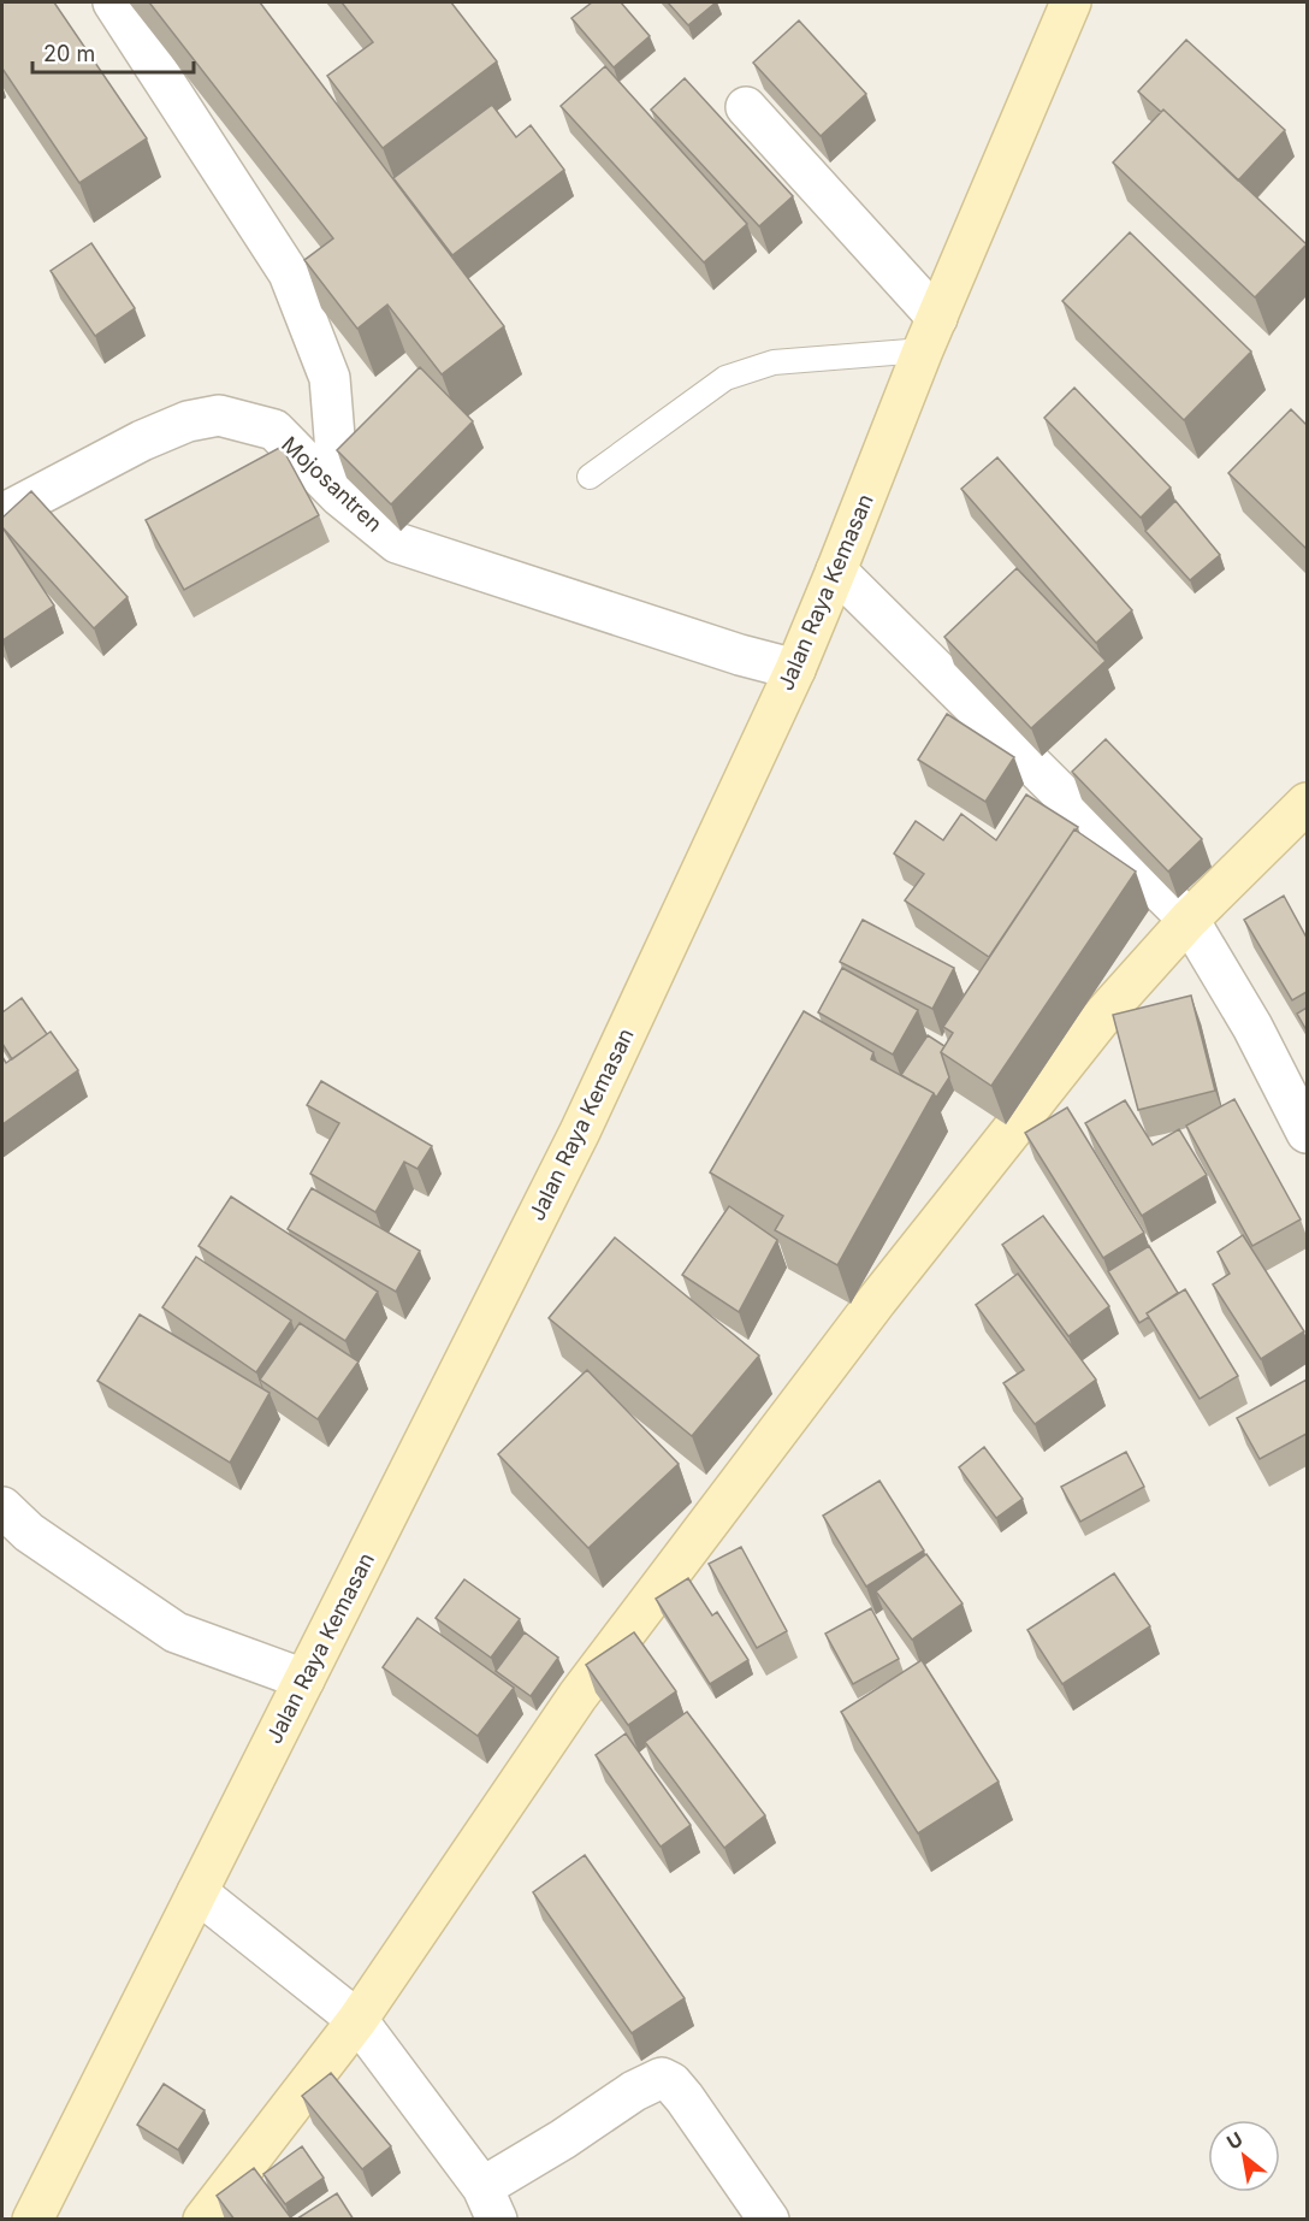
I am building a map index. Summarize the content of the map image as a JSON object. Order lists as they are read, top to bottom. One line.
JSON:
{"streets":{"main road":["Jalan Raya Kemasan"],"street":["Mojosantren"]},"crossings":[["Mojosantren","Jalan Raya Kemasan"]],"scale_bar":"20 m","north":"top left"}
